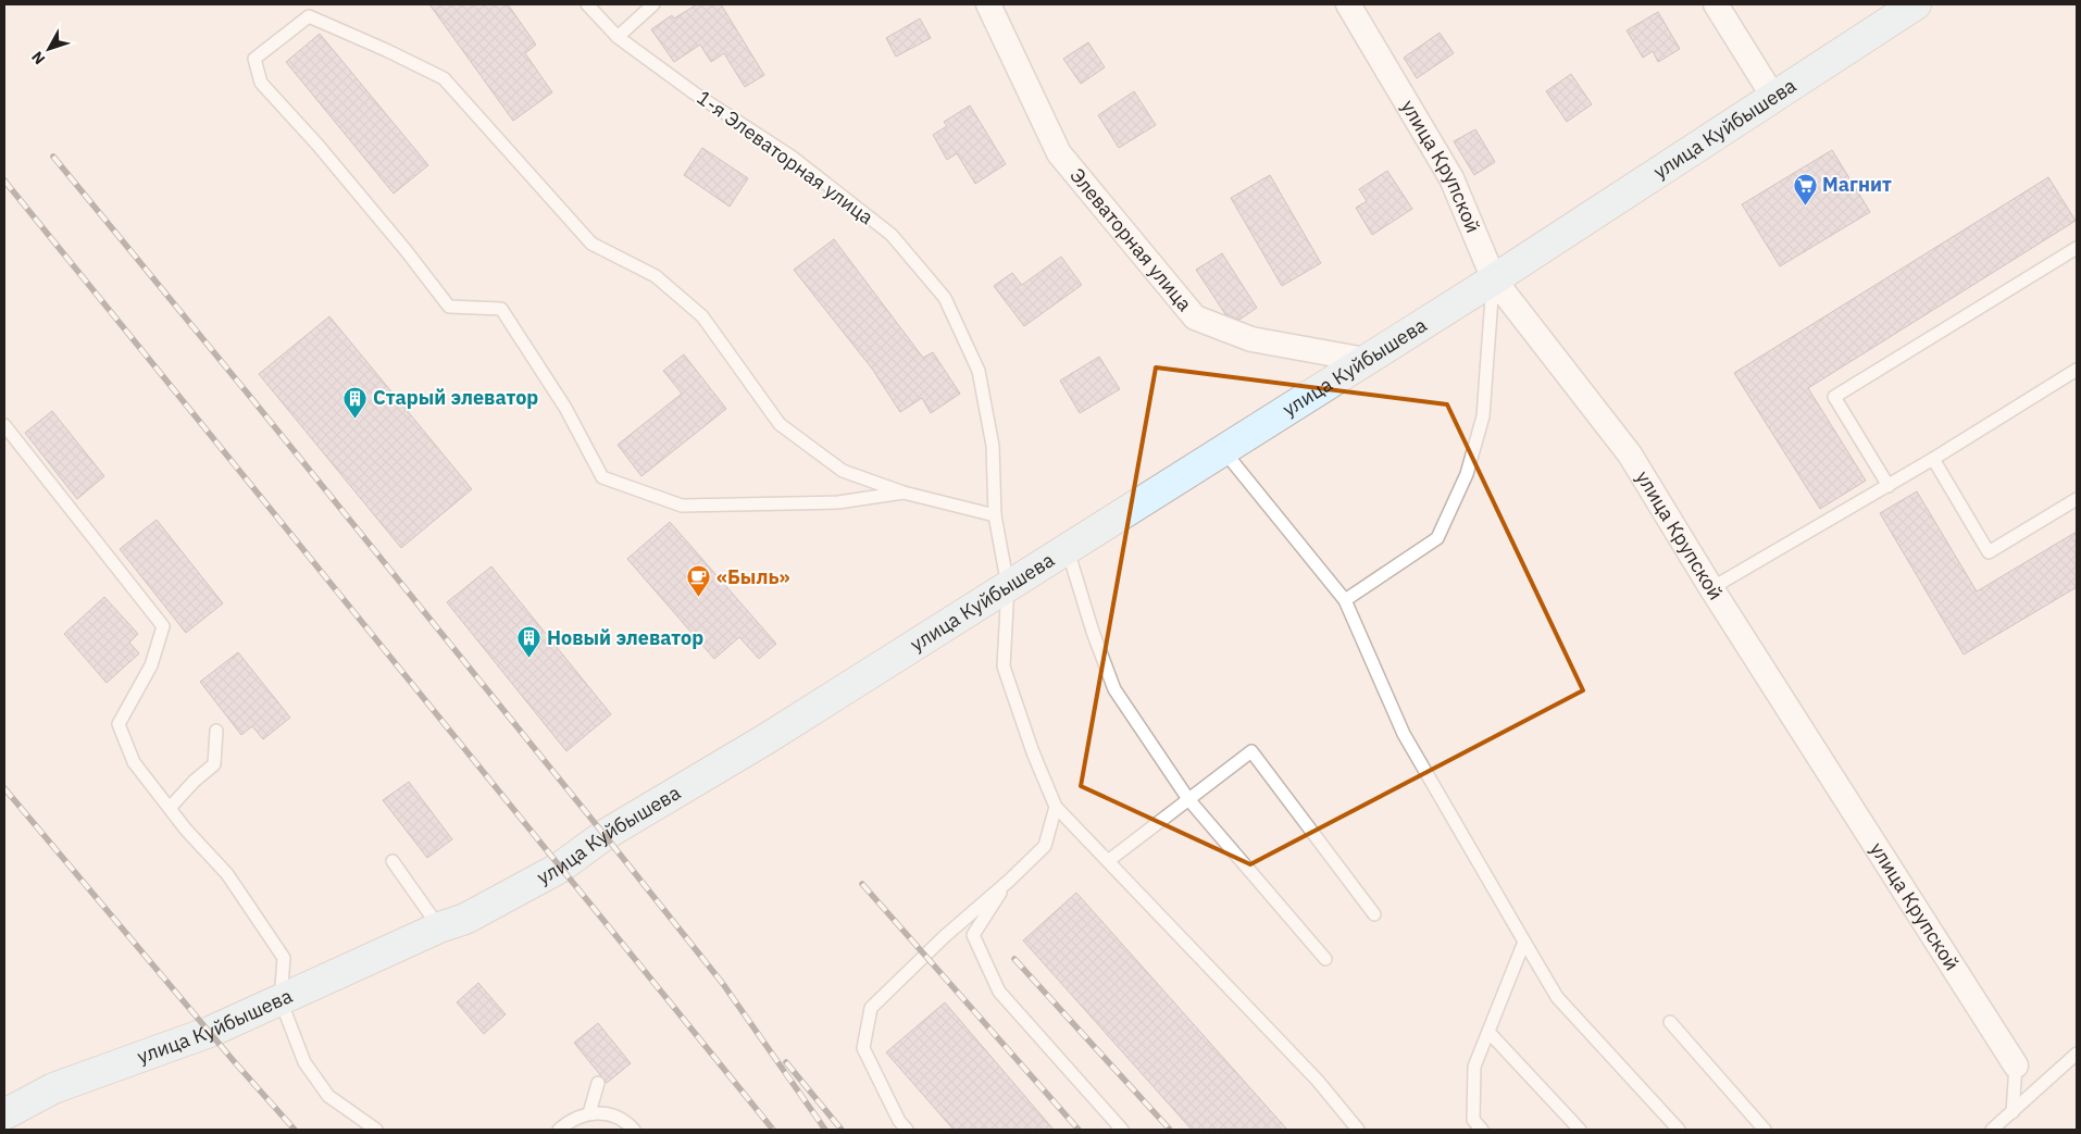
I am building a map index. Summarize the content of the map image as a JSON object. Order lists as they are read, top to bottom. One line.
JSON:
{"streets":{"street":["улица Куйбышева","улица Крупской","Элеваторная улица"],"lane":["1-я Элеваторная улица"]},"crossings":[["улица Куйбышева","1-я Элеваторная улица"],["улица Куйбышева","улица Крупской"],["улица Куйбышева","Элеваторная улица"]],"places":{"supermarket":["Магнит"],"building":["Старый элеватор","Новый элеватор"],"cafe":["«Быль»"]},"north":"bottom left"}
